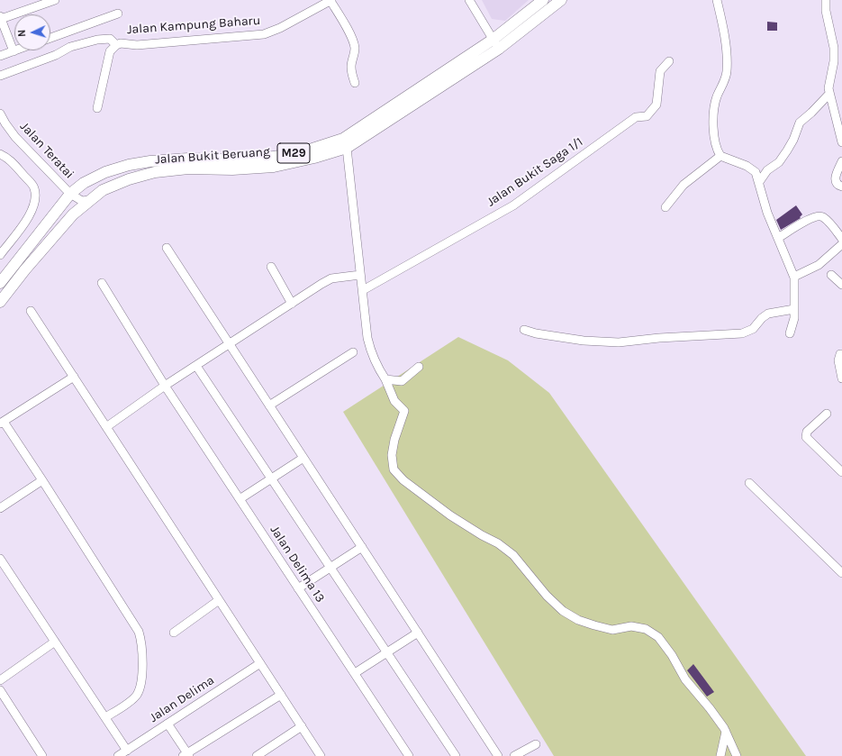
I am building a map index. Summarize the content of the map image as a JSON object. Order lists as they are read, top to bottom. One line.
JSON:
{"streets":{"main road":["M29","Jalan Bukit Beruang"],"street":["Jalan Kampung Baharu","Jalan Teratai","Jalan Bukit Saga 1/1","Jalan Delima 13","Jalan Delima"]},"crossings":[["Jalan Teratai","Jalan Bukit Beruang"]],"north":"left"}
